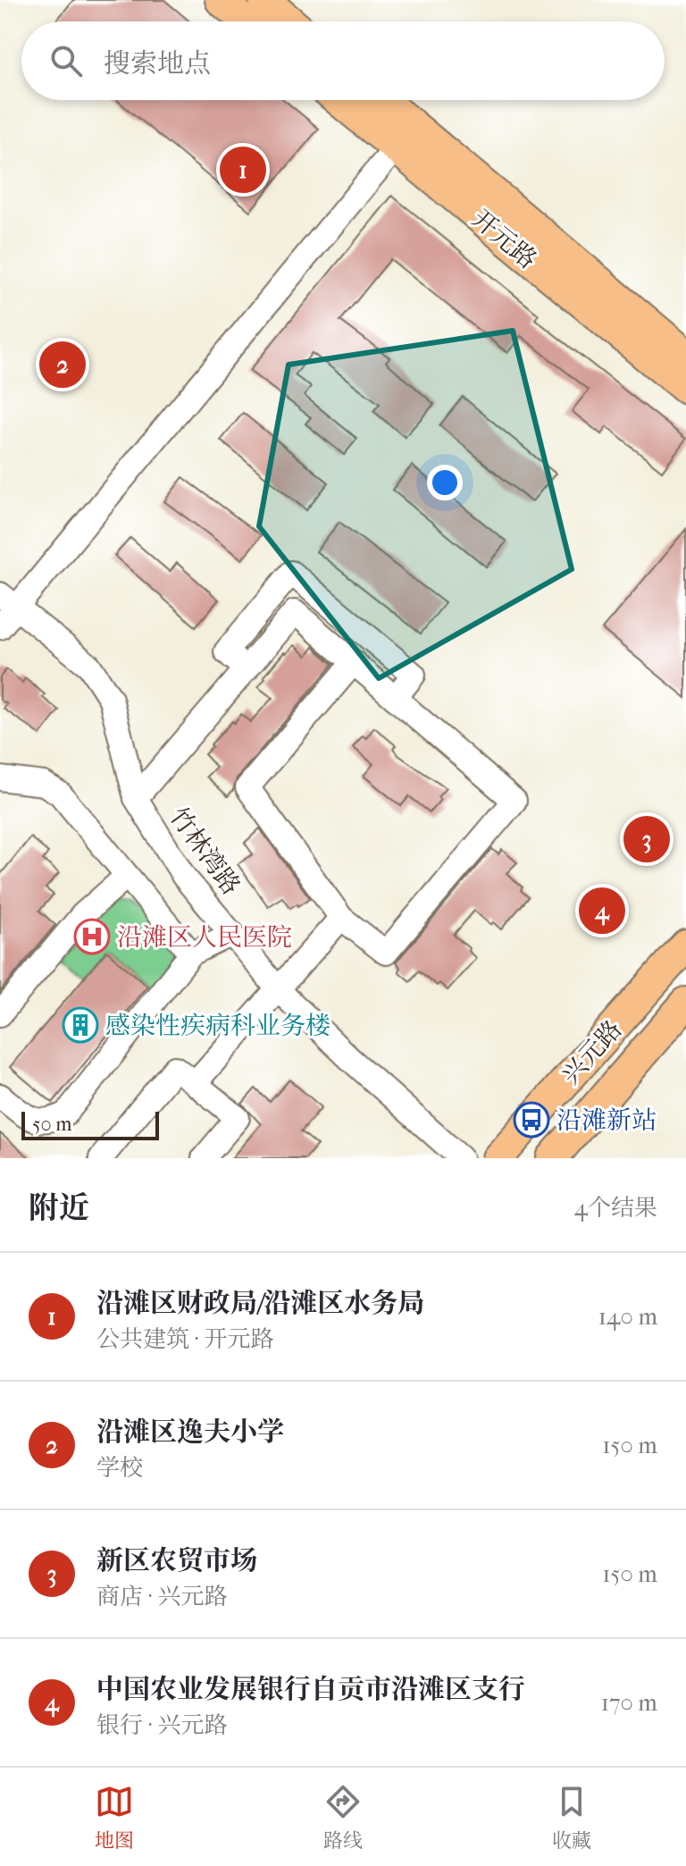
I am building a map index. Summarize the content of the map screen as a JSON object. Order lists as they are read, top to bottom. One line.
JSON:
{"streets":{"main road":["开元路","兴元路"],"street":["竹林湾路"]},"places":{"hospital":["沿滩区人民医院"],"building":["感染性疾病科业务楼"],"bus stop":["沿滩新站"]},"scale_bar":"50 m","page":{"search":"搜索地点","pins":["1","2","3","4"],"scale":"50 m","heading":["附近","4个结果"],"list":[{"mark":"1","name":"沿滩区财政局/沿滩区水务局","note":"公共建筑 · 开元路","value":"140 m"},{"mark":"2","name":"沿滩区逸夫小学","note":"学校","value":"150 m"},{"mark":"3","name":"新区农贸市场","note":"商店 · 兴元路","value":"150 m"},{"mark":"4","name":"中国农业发展银行自贡市沿滩区支行","note":"银行 · 兴元路","value":"170 m"}],"nav":["地图","路线","收藏"]}}
